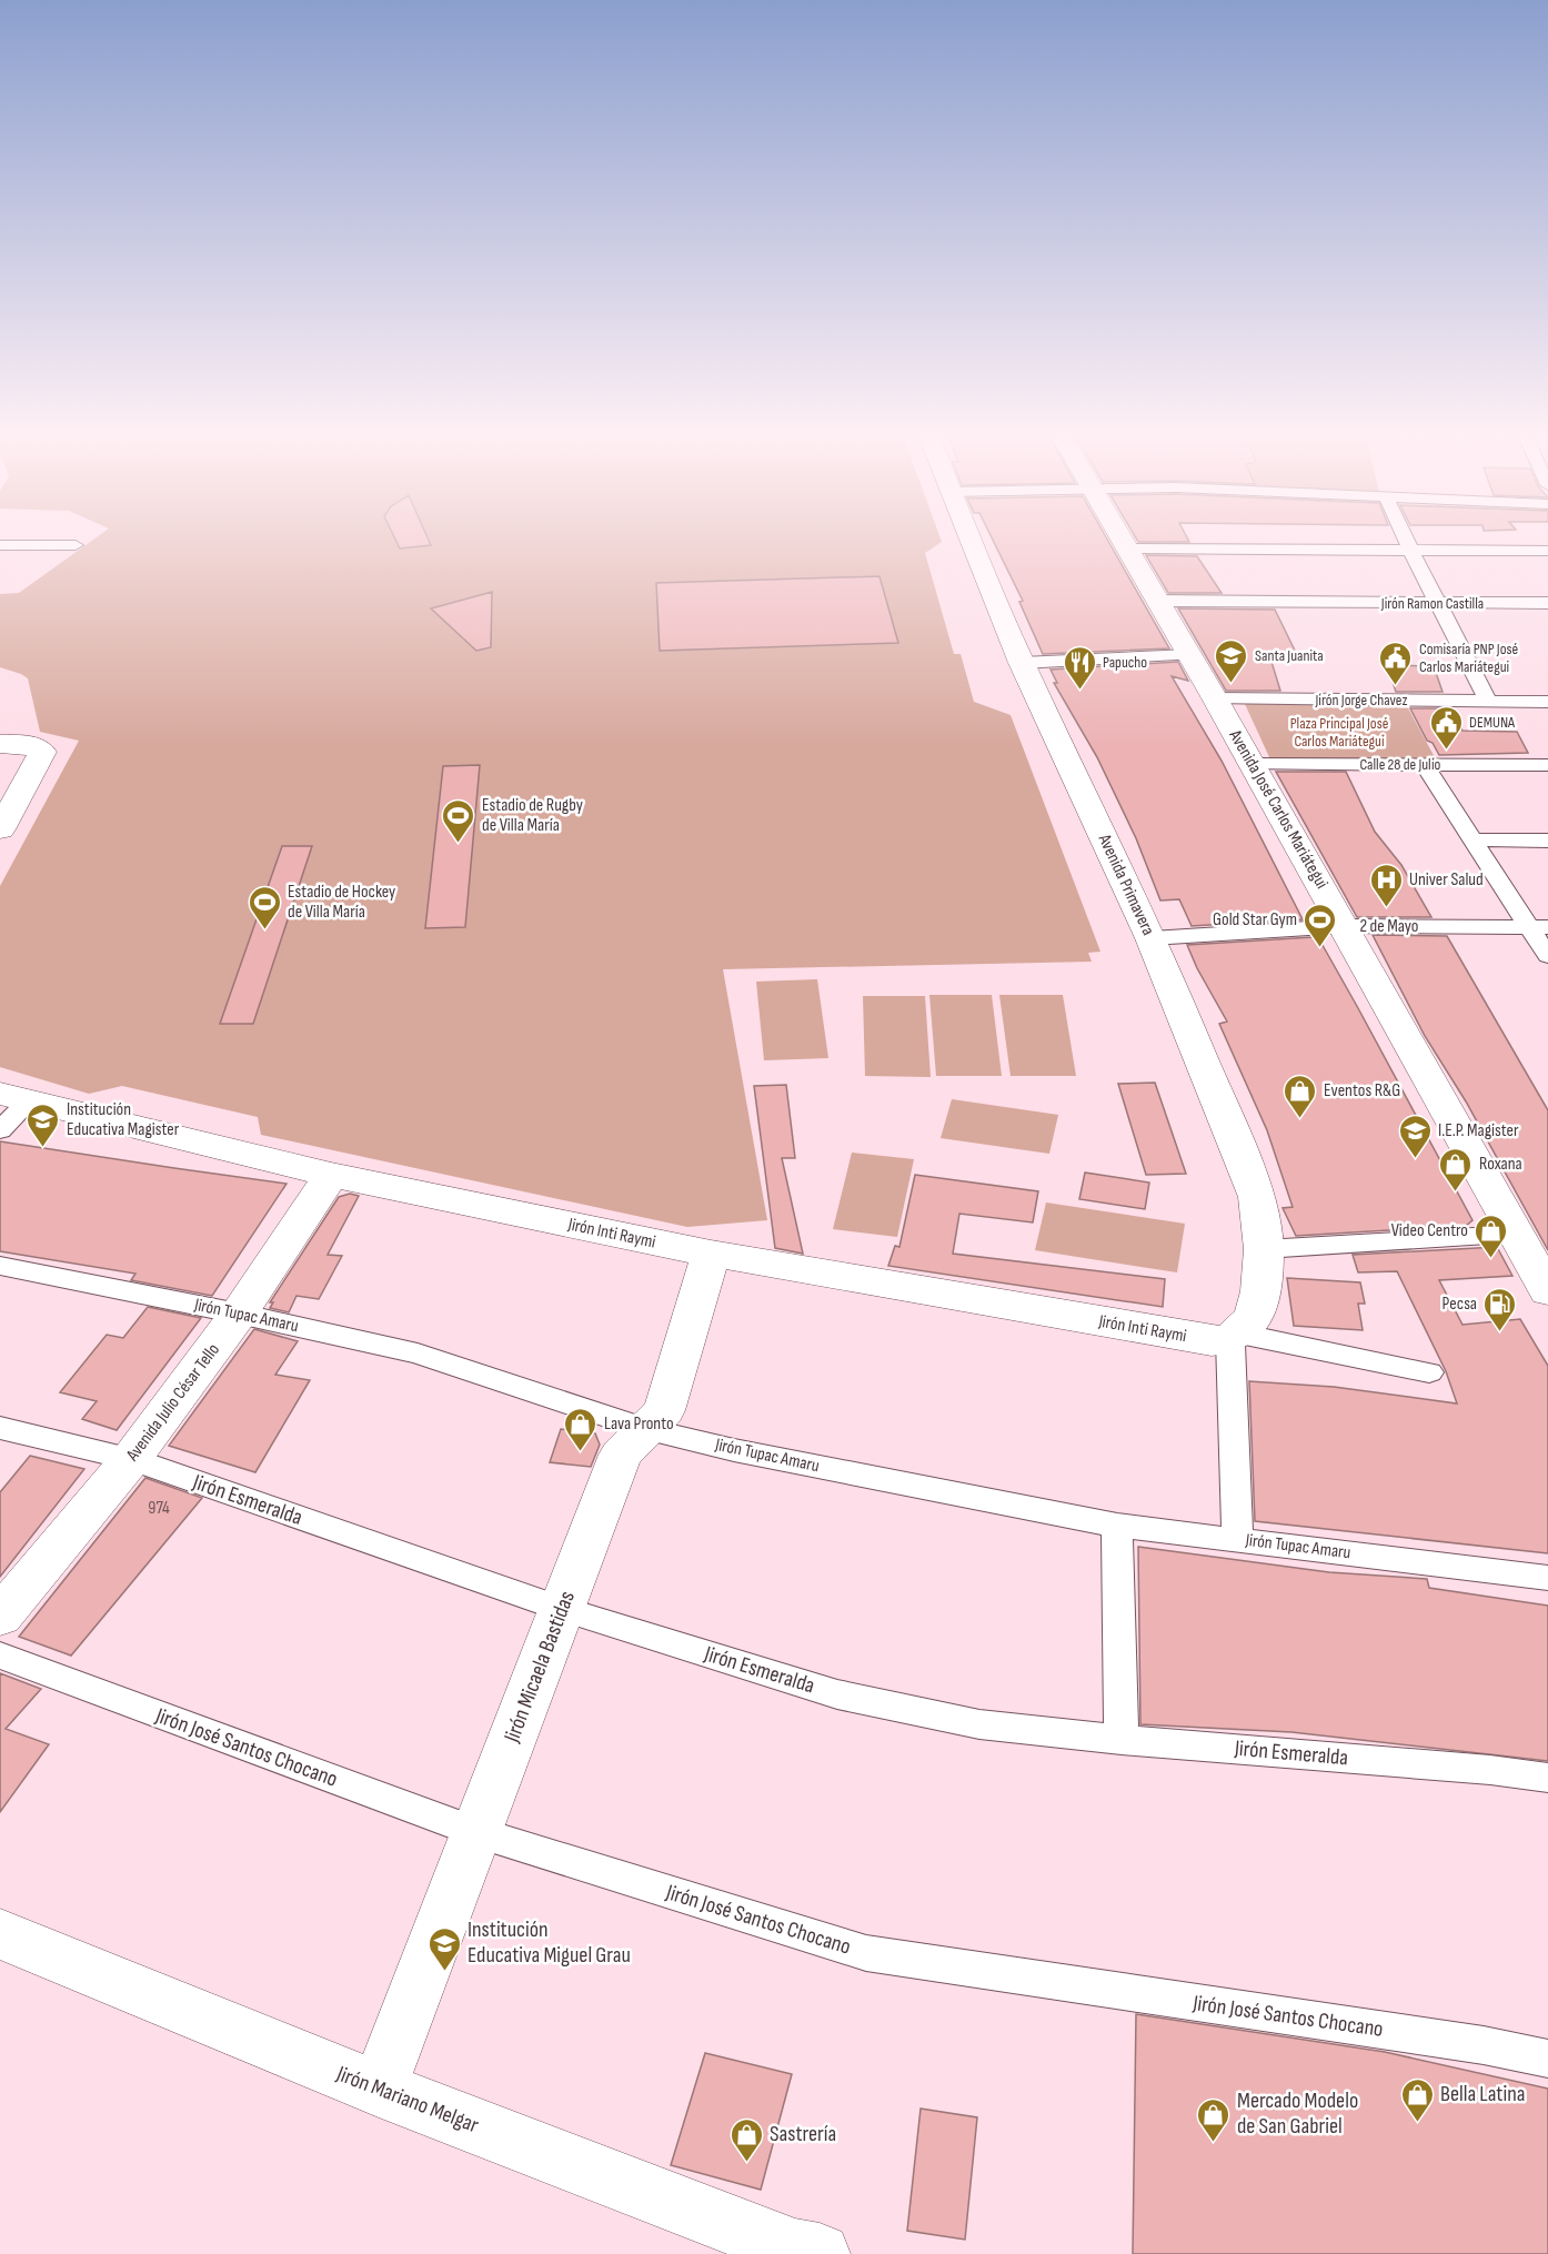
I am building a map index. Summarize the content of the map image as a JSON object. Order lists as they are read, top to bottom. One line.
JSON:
{"streets":{"street":["Jirón Ramon Castilla","Jirón Jorge Chavez","Calle 28 de Julio","Avenida José Carlos Mariátegui","Avenida Primavera","2 de Mayo","Jirón Inti Raymi","Jirón Tupac Amaru","Avenida Julio César Tello","Jirón Esmeralda","Jirón Micaela Bastidas","Jirón José Santos Chocano","Jirón Mariano Melgar"]},"crossings":[["Jirón Ramon Castilla","Avenida José Carlos Mariátegui"],["Jirón Jorge Chavez","Avenida José Carlos Mariátegui"],["Calle 28 de Julio","Avenida José Carlos Mariátegui"],["Avenida José Carlos Mariátegui","2 de Mayo"],["Avenida Primavera","2 de Mayo"],["Avenida Primavera","Jirón Inti Raymi"],["Jirón Inti Raymi","Avenida Julio César Tello"],["Jirón Inti Raymi","Jirón Micaela Bastidas"],["Jirón Tupac Amaru","Avenida Julio César Tello"],["Jirón Tupac Amaru","Jirón Micaela Bastidas"],["Avenida Julio César Tello","Jirón Esmeralda"],["Jirón Esmeralda","Jirón Micaela Bastidas"],["Jirón Micaela Bastidas","Jirón José Santos Chocano"],["Jirón Micaela Bastidas","Jirón Mariano Melgar"]],"parks":["Plaza Principal José Carlos Mariátegui"],"places":{"school or university":["Santa Juanita","Institución Educativa Magister","I.E.P. Magister","Institución Educativa Miguel Grau"],"public building":["Comisaría PNP José Carlos Mariátegui","DEMUNA"],"restaurant":["Papucho"],"sports":["Estadio de Rugby de Villa María","Estadio de Hockey de Villa María","Gold Star Gym"],"hospital":["Univer Salud"],"shop":["Eventos R&G","Roxana","Video Centro","Lava Pronto","Bella Latina","Mercado Modelo de San Gabriel","Sastrería"],"fuel station":["Pecsa"]},"house_numbers":["974"]}
